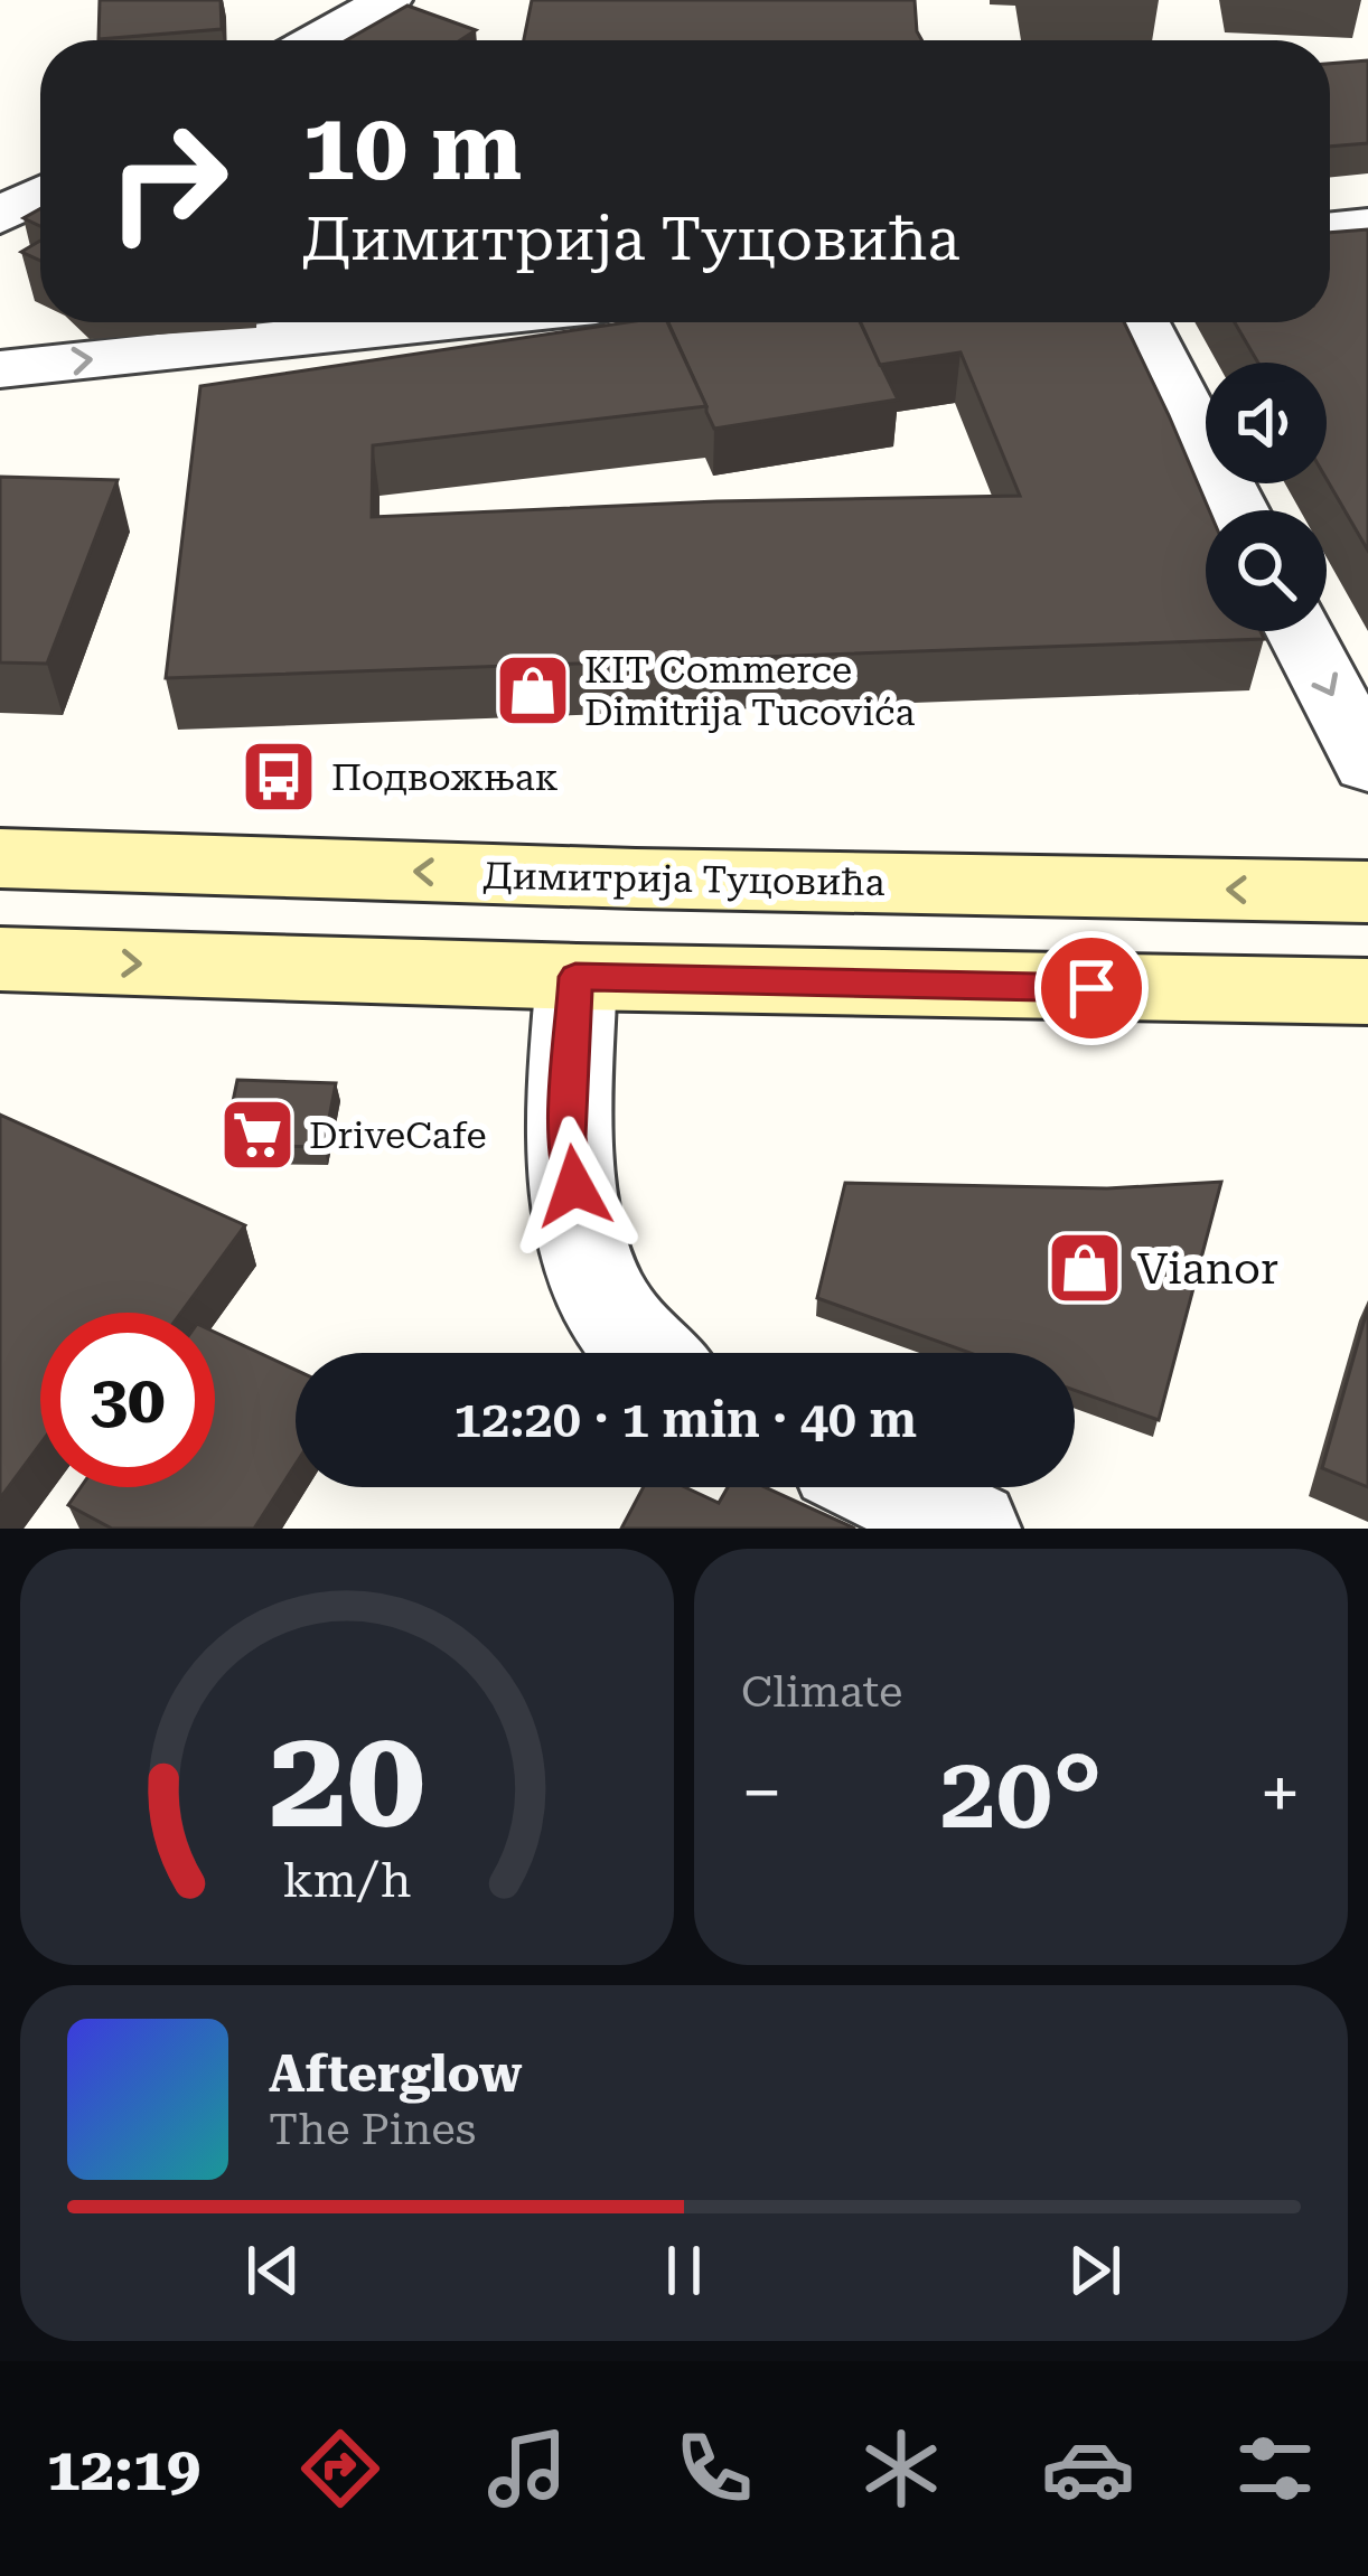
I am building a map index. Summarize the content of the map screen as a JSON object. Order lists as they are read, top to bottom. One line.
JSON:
{"streets":{"main road":["Димитрија Туцовића"]},"places":{"shop":["KIT Commerce Dimitrija Tucovića","Vianor"],"bus stop":["Подвожњак"],"supermarket":["DriveCafe"]},"page":{"turn":["10 m","Димитрија Туцовића"],"limit":"30","trip":"12:20 · 1 min · 40 m","tile":"Climate","heat":["−","20°","+"],"song":["Afterglow","The Pines"],"tabs":"12:19","gauge":["20","km/h"]}}
